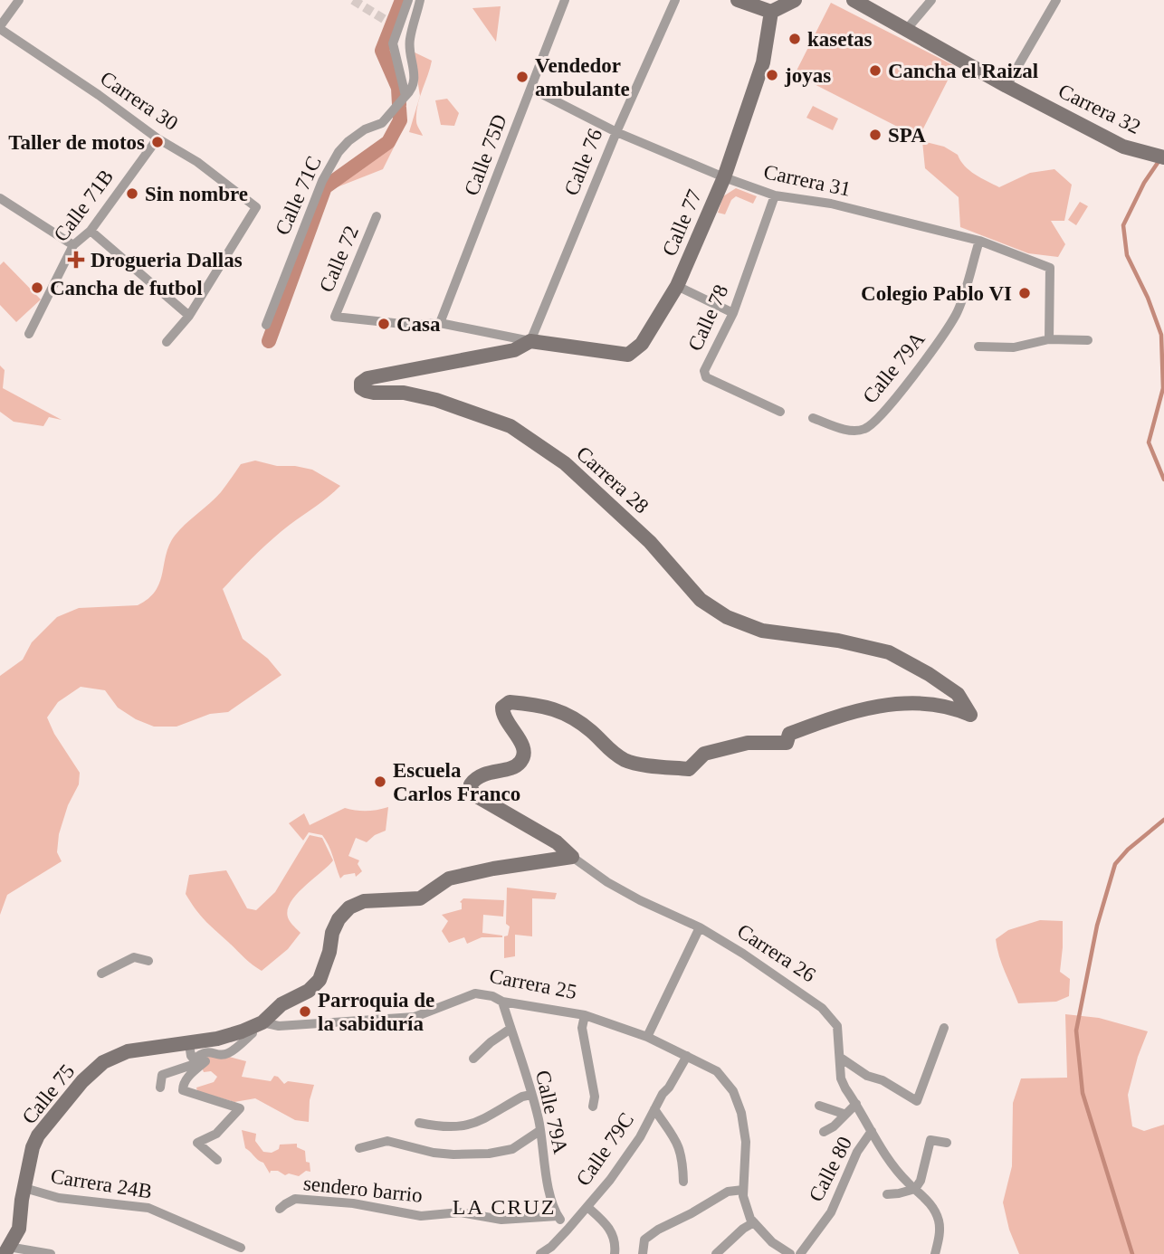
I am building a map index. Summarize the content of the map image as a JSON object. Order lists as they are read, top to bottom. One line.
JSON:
{"streets":{"street":["Carrera 30","Carrera 32","Calle 75D","Calle 76","Carrera 31","Calle 71C","Calle 71B","Calle 77","Calle 72","Calle 78","Calle 79A","Carrera 28","Carrera 26","Carrera 25","Calle 75","Calle 79C","Calle 80","Carrera 24B","sendero barrio"]},"crossings":[["Carrera 30","Calle 71B"],["Calle 75D","Carrera 31"],["Calle 75D","Calle 72"],["Calle 76","Carrera 31"],["Calle 76","Calle 77"],["Calle 76","Carrera 28"],["Carrera 31","Calle 77"],["Carrera 31","Calle 78"],["Carrera 31","Calle 79A"],["Calle 77","Carrera 28"],["Calle 79A","Carrera 25"],["Calle 79A","Calle 79C"],["Calle 79A","sendero barrio"],["Carrera 28","Carrera 26"],["Carrera 26","Calle 80"],["Carrera 25","Calle 75"],["Carrera 25","Calle 79C"],["Calle 75","Carrera 24B"]],"districts":["LA CRUZ"],"places":{"other":["kasetas","Cancha el Raizal","joyas","Vendedor ambulante","SPA","Taller de motos","Sin nombre","Cancha de futbol","Colegio Pablo VI","Casa","Escuela Carlos Franco","Parroquia de la sabiduría"],"health":["Drogueria Dallas"]}}
